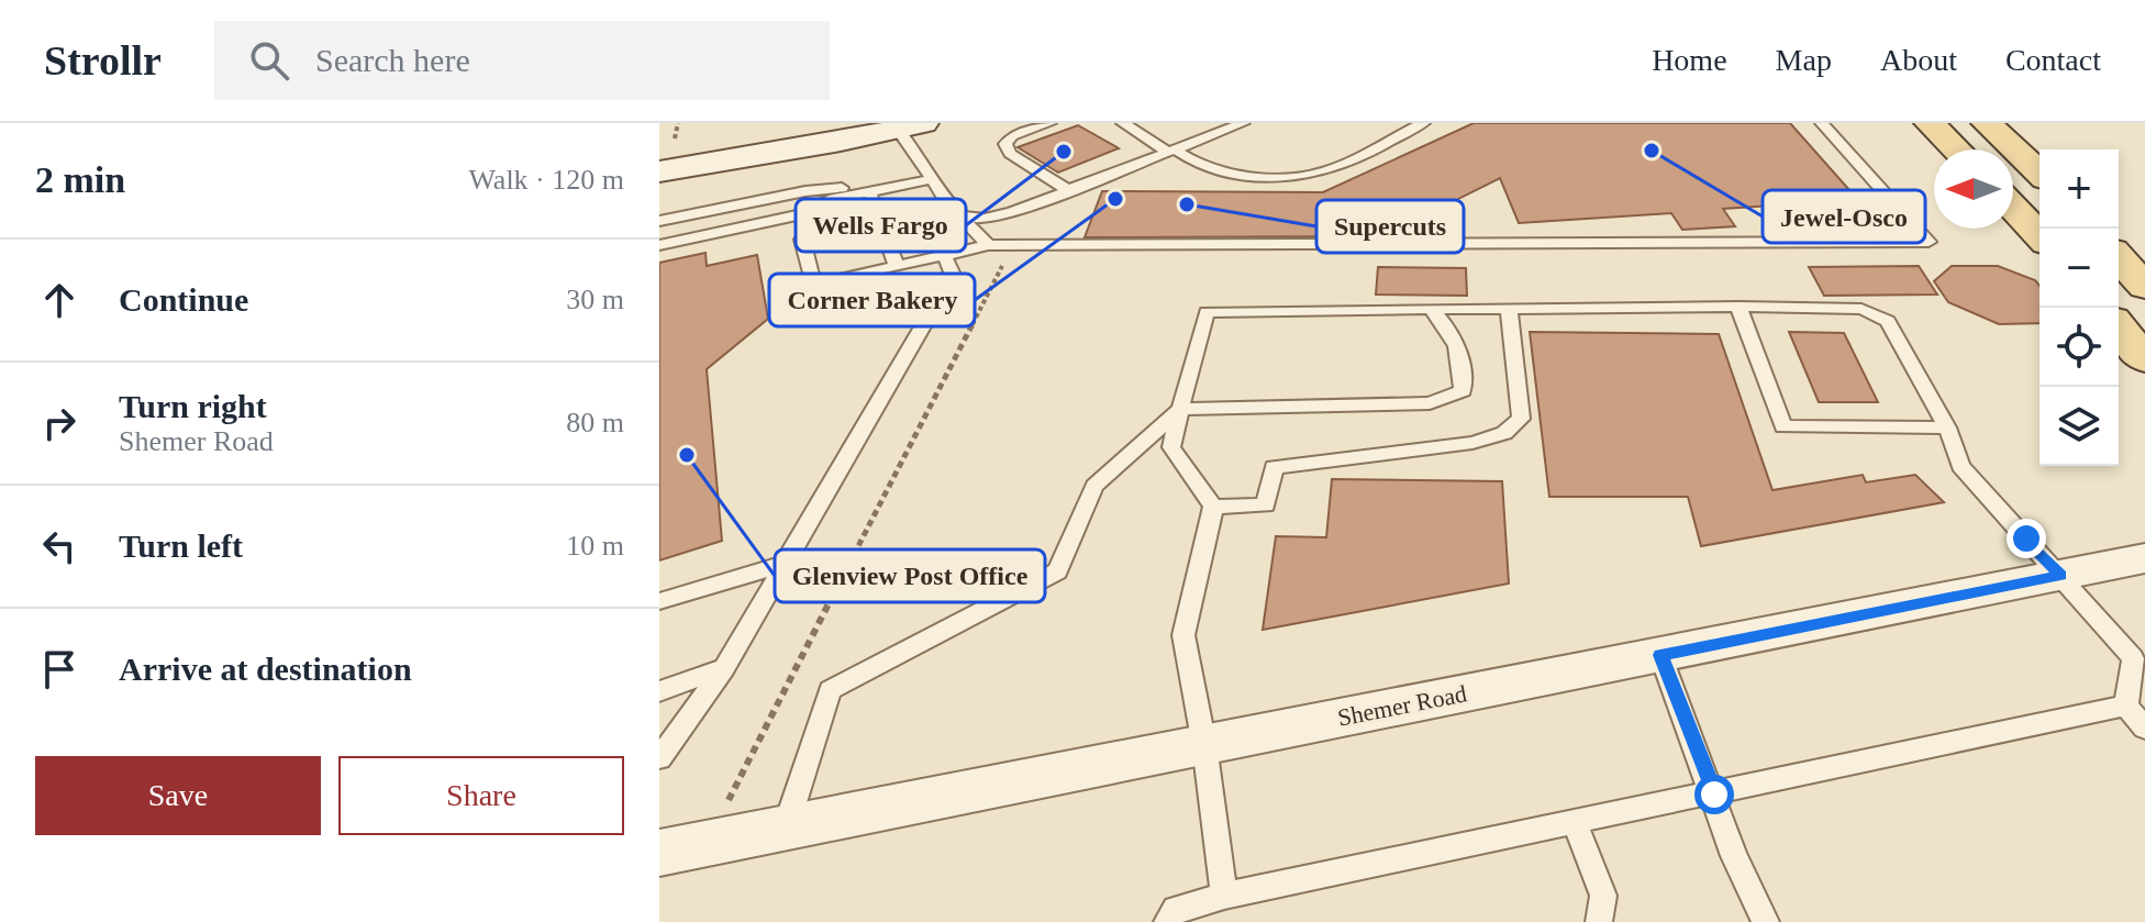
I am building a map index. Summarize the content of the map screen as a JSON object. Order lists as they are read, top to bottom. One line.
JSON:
{"streets":{"street":["Shemer Road"]},"places":["Jewel-Osco","Wells Fargo","Corner Bakery","Supercuts","Glenview Post Office"],"north":"left","page":{"header":"Strollr","search":"Search here","nav":["Home","Map","About","Contact"],"heading":["2 min","Walk · 120 m"],"map_buttons":["+","−"],"list":[["Continue","30 m"],["Turn right","Shemer Road","80 m"],["Turn left","10 m"],"Arrive at destination"],"buttons":["Save","Share"]}}
